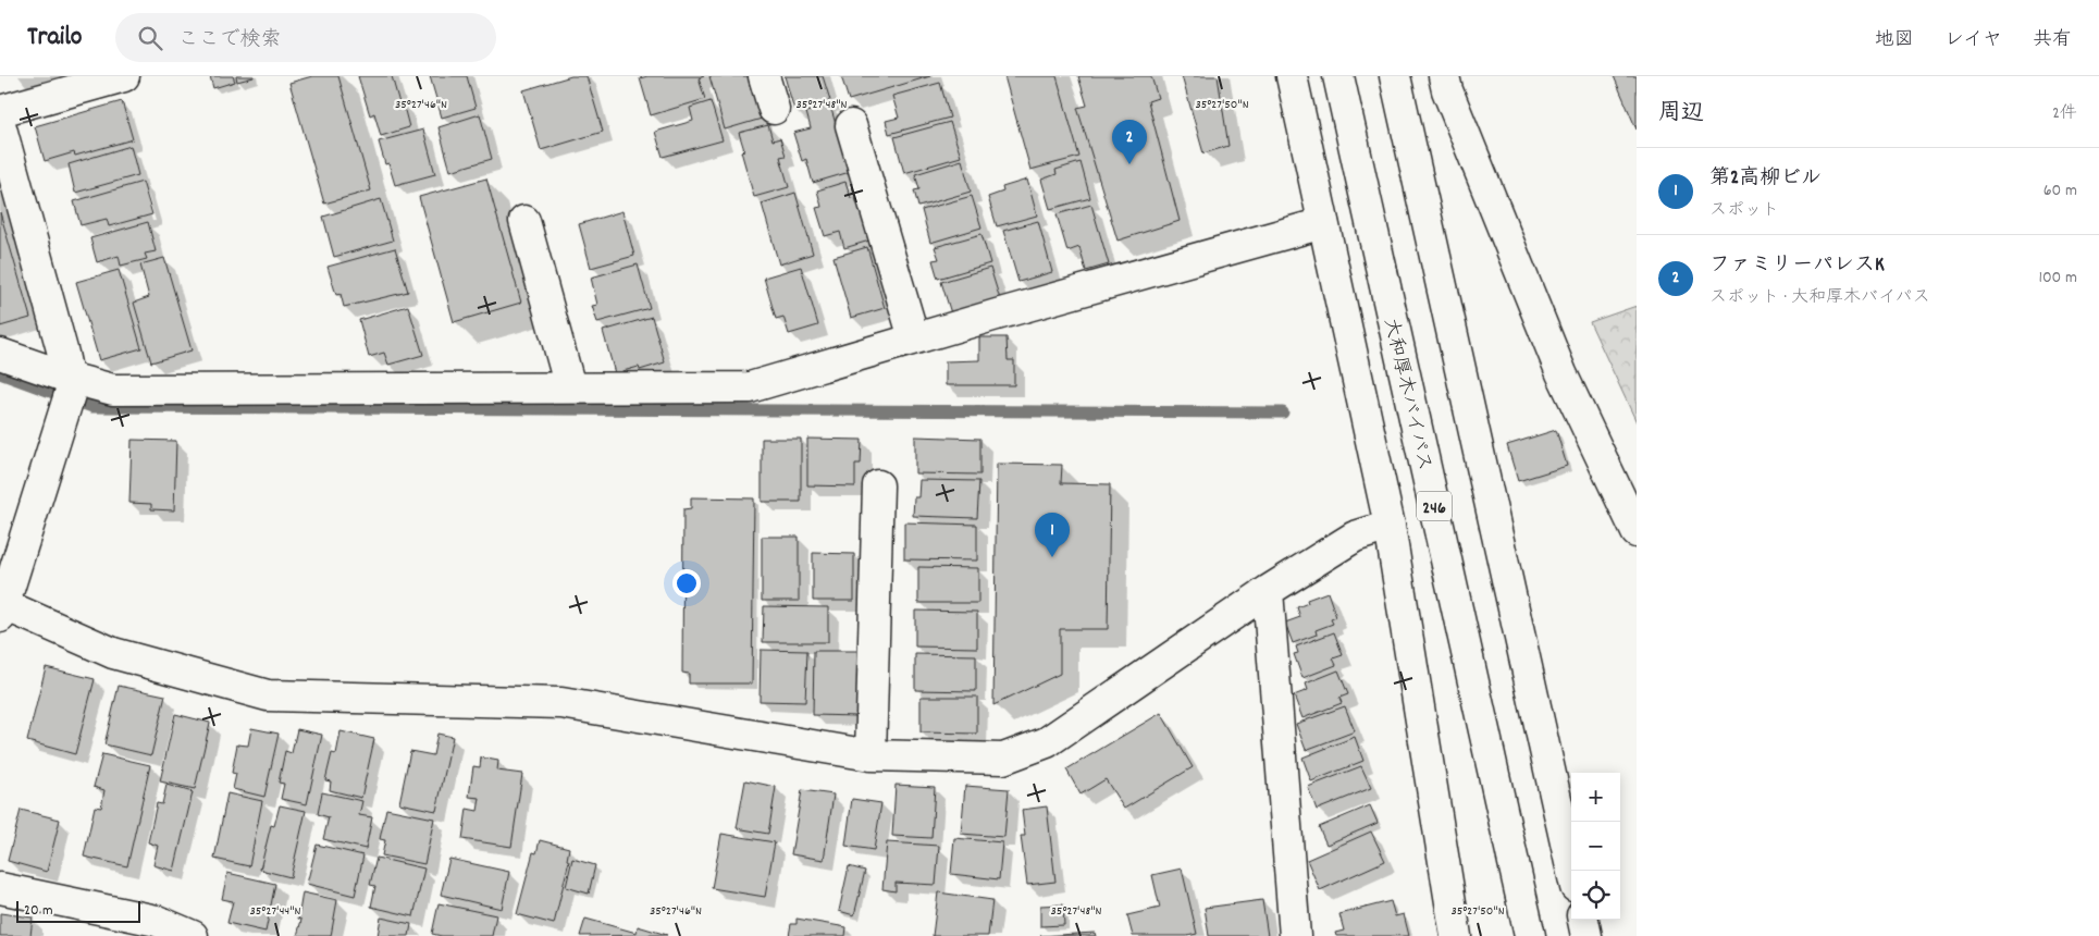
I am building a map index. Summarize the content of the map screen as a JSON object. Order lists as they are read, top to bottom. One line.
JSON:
{"streets":{"main road":["大和厚木バイパス","246"]},"scale_bar":"20 m","page":{"header":"Trailo","search":"ここで検索","nav":["地図","レイヤ","共有"],"heading":["周辺","2件"],"pins":["2","1"],"list":[{"mark":"1","name":"第2高柳ビル","note":"スポット","value":"60 m"},{"mark":"2","name":"ファミリーパレスK","note":"スポット · 大和厚木バイパス","value":"100 m"}],"map_buttons":["+","−"],"scale":"20 m"},"coordinates":["35°27'46\"N","35°27'48\"N","35°27'50\"N","35°27'44\"N"]}
